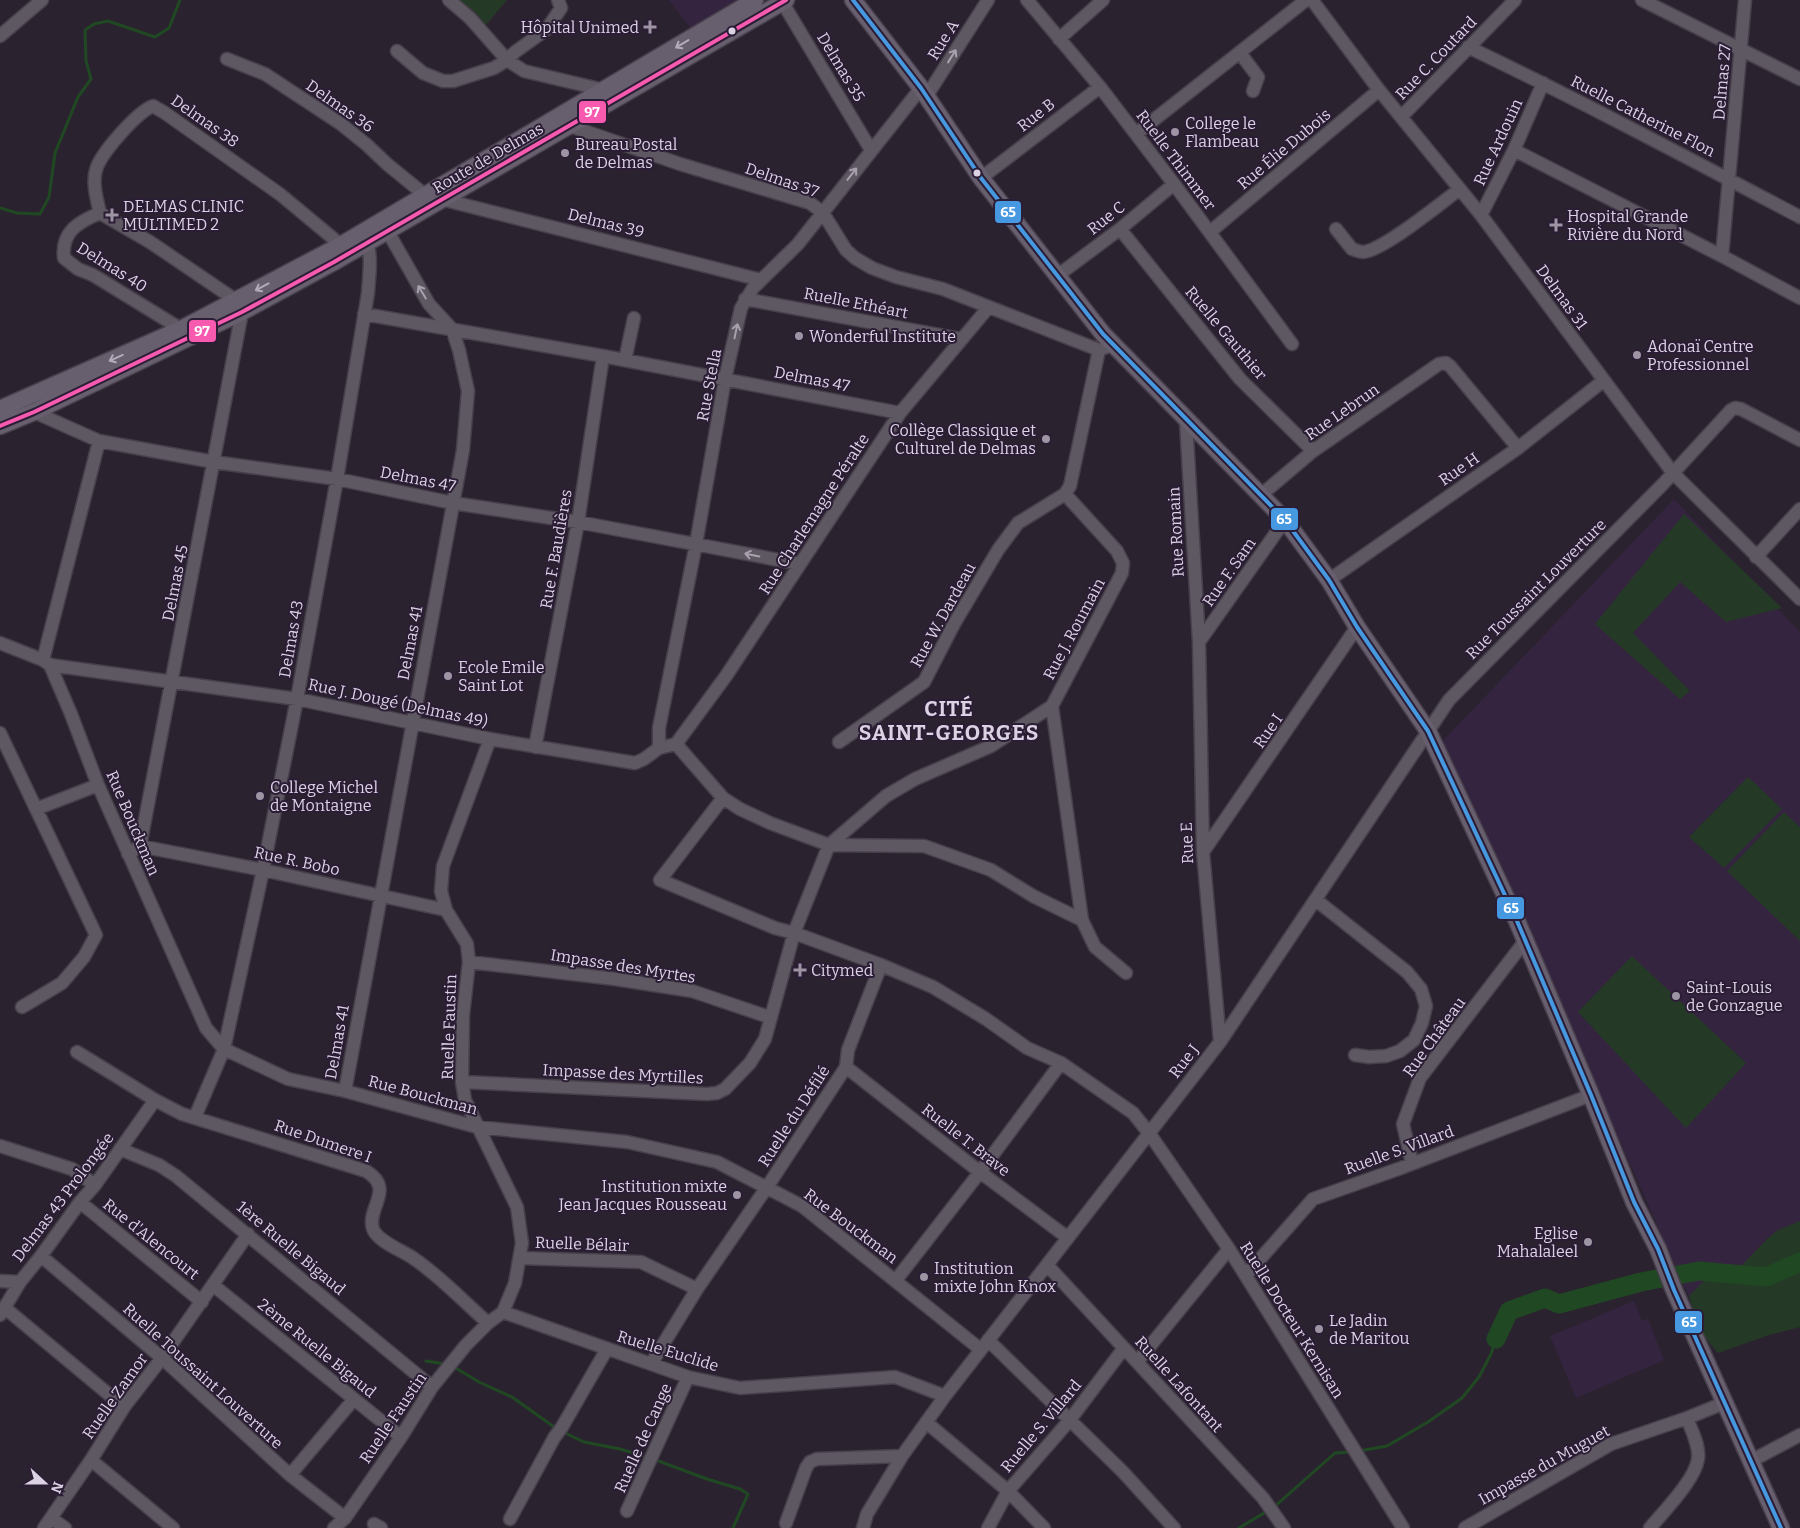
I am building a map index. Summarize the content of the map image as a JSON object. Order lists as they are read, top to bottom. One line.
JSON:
{"streets":{"main road":["Route de Delmas"],"street":["Rue A","Rue C. Coutard","Delmas 35","Delmas 27","Delmas 36","Rue B","Ruelle Catherine Flon","Delmas 38","Rue Ardouin","Rue Élie Dubois","Ruelle Thimmer","Delmas 37","Rue C","Delmas 39","Delmas 40","Delmas 31","Ruelle Ethéart","Ruelle Gauthier","Delmas 47","Rue Stella","Rue Lebrun","Rue H","Rue Charlemagne Péralte","Rue Romain","Rue F. Baudières","Rue F. Sam","Delmas 45","Rue Toussaint Louverture","Rue W. Dardeau","Rue J. Roumain","Delmas 43","Delmas 41","Rue J. Dougé (Delmas 49)","Rue I","Rue Bouckman","Rue E","Rue R. Bobo","Impasse des Myrtes","Ruelle Faustin","Rue Château","Rue J","Impasse des Myrtilles","Ruelle du Défilé","Ruelle T. Brave","Rue Dumere I","Ruelle S. Villard","Delmas 43 Prolongée","Rue d'Alencourt","Ruelle Bélair","1ère Ruelle Bigaud","Ruelle Docteur Kernisan","2ème Ruelle Bigaud","Ruelle Euclide","Ruelle Toussaint Louverture","Ruelle Lafontant","Ruelle Zamor","Ruelle de Cange","Impasse du Muguet"]},"crossings":[["Rue A","Rue Stella"],["Rue C. Coutard","Ruelle Catherine Flon"],["Rue C. Coutard","Delmas 31"],["Delmas 35","Route de Delmas"],["Delmas 35","Rue Stella"],["Delmas 27","Ruelle Catherine Flon"],["Delmas 36","Route de Delmas"],["Delmas 36","Delmas 39"],["Rue B","Ruelle Thimmer"],["Ruelle Catherine Flon","Rue Ardouin"],["Delmas 38","Route de Delmas"],["Delmas 38","Delmas 40"],["Rue Ardouin","Delmas 31"],["Rue Élie Dubois","Ruelle Thimmer"],["Rue Élie Dubois","Delmas 31"],["Route de Delmas","Delmas 37"],["Route de Delmas","Delmas 39"],["Route de Delmas","Delmas 40"],["Route de Delmas","Delmas 47"],["Route de Delmas","Delmas 45"],["Route de Delmas","Delmas 43"],["Route de Delmas","Delmas 41"],["Ruelle Thimmer","Rue C"],["Delmas 37","Rue Stella"],["Delmas 37","Rue Charlemagne Péralte"],["Rue C","Ruelle Gauthier"],["Delmas 39","Rue Stella"],["Delmas 31","Rue H"],["Delmas 31","Rue Toussaint Louverture"],["Ruelle Ethéart","Rue Stella"],["Ruelle Ethéart","Rue Charlemagne Péralte"],["Ruelle Gauthier","Rue Lebrun"],["Delmas 47","Rue Stella"],["Delmas 47","Rue Charlemagne Péralte"],["Delmas 47","Rue F. Baudières"],["Delmas 47","Delmas 45"],["Delmas 47","Delmas 43"],["Delmas 47","Delmas 41"],["Rue Stella","Rue J. Dougé (Delmas 49)"],["Rue Lebrun","Rue H"],["Rue Charlemagne Péralte","Rue J. Dougé (Delmas 49)"],["Rue Romain","Rue F. Sam"],["Rue Romain","Rue E"],["Rue F. Baudières","Rue J. Dougé (Delmas 49)"],["Rue F. Sam","Rue E"],["Delmas 45","Rue J. Dougé (Delmas 49)"],["Delmas 45","Rue R. Bobo"],["Rue Toussaint Louverture","Rue J"],["Rue W. Dardeau","Rue J. Roumain"],["Delmas 43","Rue J. Dougé (Delmas 49)"],["Delmas 43","Rue Bouckman"],["Delmas 43","Rue R. Bobo"],["Delmas 43","Rue Dumere I"],["Delmas 41","Rue J. Dougé (Delmas 49)"],["Delmas 41","Rue Bouckman"],["Delmas 41","Rue R. Bobo"],["Rue J. Dougé (Delmas 49)","Rue Bouckman"],["Rue J. Dougé (Delmas 49)","Ruelle Faustin"],["Rue I","Rue E"],["Rue Bouckman","Ruelle Faustin"],["Rue Bouckman","Rue J"],["Rue Bouckman","Ruelle du Défilé"],["Rue Bouckman","Ruelle S. Villard"],["Rue E","Rue J"],["Rue R. Bobo","Ruelle Faustin"],["Impasse des Myrtes","Ruelle Faustin"],["Impasse des Myrtes","Impasse des Myrtilles"],["Ruelle Faustin","Impasse des Myrtilles"],["Ruelle Faustin","Rue Dumere I"],["Ruelle Faustin","Ruelle Bélair"],["Ruelle Faustin","1ère Ruelle Bigaud"],["Ruelle Faustin","2ème Ruelle Bigaud"],["Ruelle Faustin","Ruelle Euclide"],["Ruelle Faustin","Ruelle Toussaint Louverture"],["Rue Château","Ruelle S. Villard"],["Rue J","Ruelle T. Brave"],["Rue J","Ruelle Docteur Kernisan"],["Rue J","Ruelle Euclide"],["Rue J","Ruelle Lafontant"],["Ruelle du Défilé","Ruelle T. Brave"],["Ruelle du Défilé","Ruelle Bélair"],["Ruelle du Défilé","Ruelle Euclide"],["Rue Dumere I","Delmas 43 Prolongée"],["Ruelle S. Villard","Ruelle Docteur Kernisan"],["Ruelle S. Villard","Ruelle Lafontant"],["Delmas 43 Prolongée","Rue d'Alencourt"],["Delmas 43 Prolongée","1ère Ruelle Bigaud"],["Delmas 43 Prolongée","Ruelle Toussaint Louverture"],["Rue d'Alencourt","Ruelle Zamor"],["1ère Ruelle Bigaud","Ruelle Zamor"],["2ème Ruelle Bigaud","Ruelle Zamor"],["Ruelle Euclide","Ruelle de Cange"],["Ruelle Toussaint Louverture","Ruelle Zamor"]],"one_way":["Rue A"],"districts":["CITÉ SAINT-GEORGES"],"places":{"health":["Hôpital Unimed","DELMAS CLINIC MULTIMED 2","Hospital Grande Rivière du Nord","Citymed"],"other":["College le Flambeau","Bureau Postal de Delmas","Wonderful Institute","Adonaï Centre Professionnel","Collège Classique et Culturel de Delmas","Ecole Emile Saint Lot","College Michel de Montaigne","Saint-Louis de Gonzague","Institution mixte Jean Jacques Rousseau","Eglise Mahalaleel","Institution mixte John Knox","Le Jadin de Maritou"]},"lines":["transit line 65","transit line 97"],"north":"right"}
